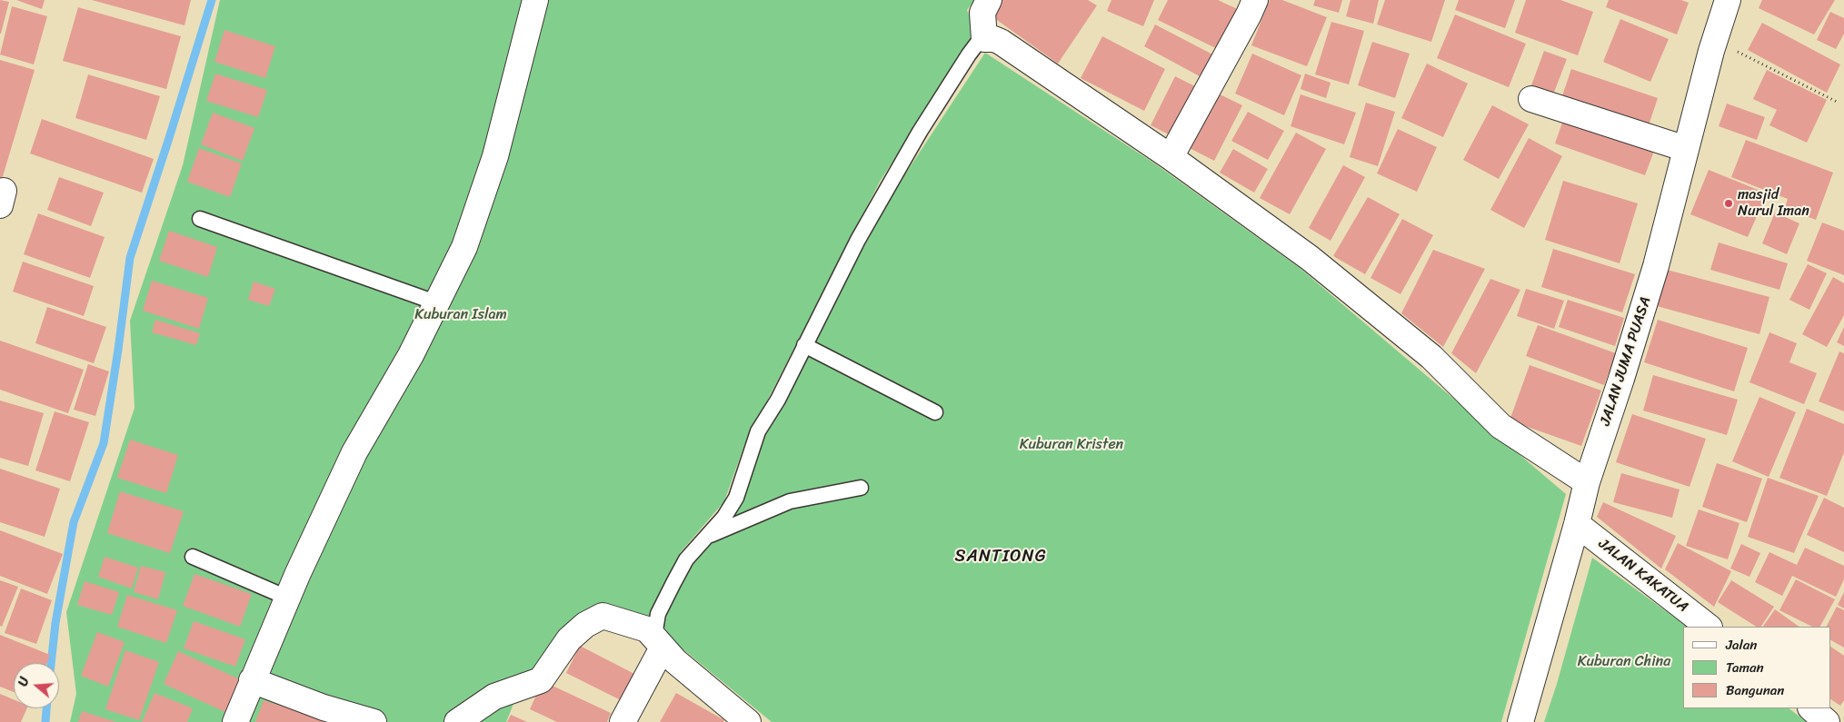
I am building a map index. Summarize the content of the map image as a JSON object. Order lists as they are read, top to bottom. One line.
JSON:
{"streets":{"street":["JALAN JUMA PUASA","JALAN KAKATUA"]},"crossings":[["JALAN JUMA PUASA","JALAN KAKATUA"]],"districts":["SANTIONG"],"parks":["Kuburan Islam","Kuburan Kristen","Kuburan China"],"places":["masjid Nurul Iman"],"legend":["Jalan","Taman","Bangunan"],"north":"left"}
